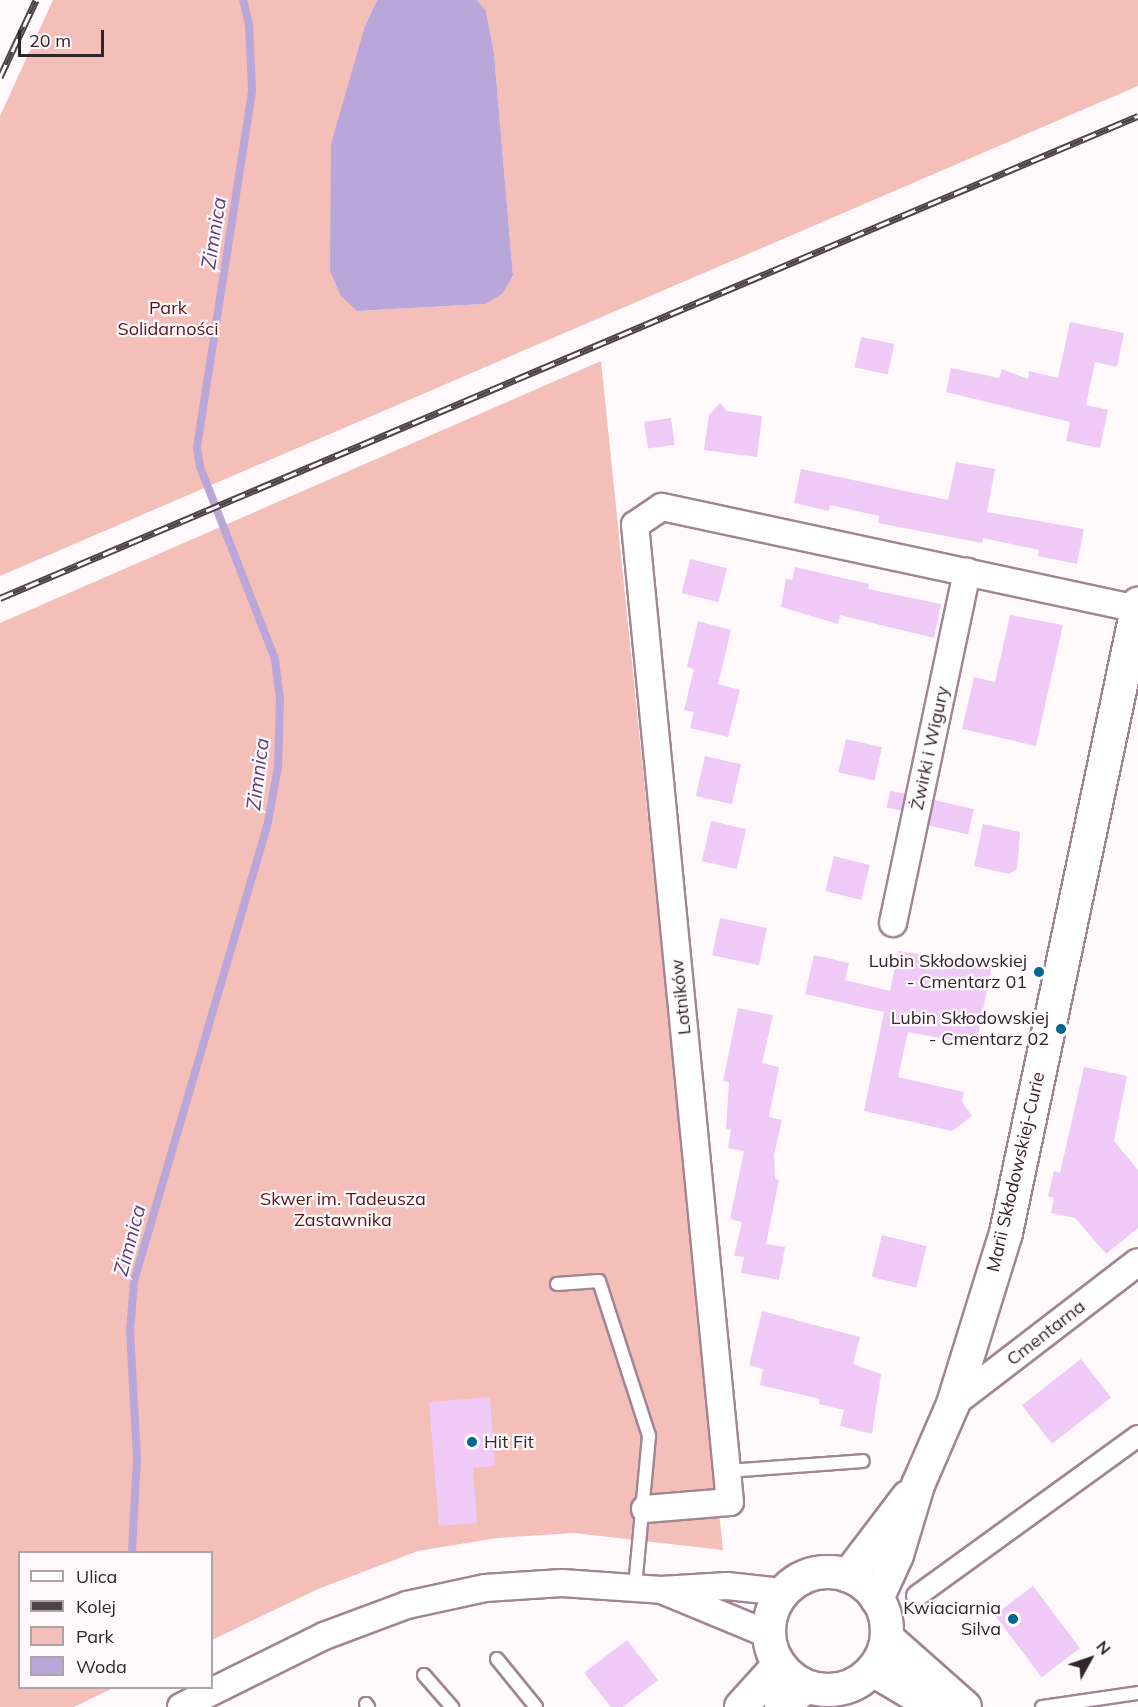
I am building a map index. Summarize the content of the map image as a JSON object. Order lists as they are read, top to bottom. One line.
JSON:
{"streets":{"street":["Żwirki i Wigury","Lotników","Marii Skłodowskiej-Curie","Cmentarna"]},"crossings":[["Żwirki i Wigury","Lotników"],["Marii Skłodowskiej-Curie","Cmentarna"]],"water":["Zimnica"],"parks":["Park Solidarności","Skwer im. Tadeusza Zastawnika"],"places":["Lubin Skłodowskiej - Cmentarz 01","Lubin Skłodowskiej - Cmentarz 02","Hit Fit","Kwiaciarnia Silva"],"legend":["Ulica","Kolej","Park","Woda"],"scale_bar":"20 m","north":"top right"}
